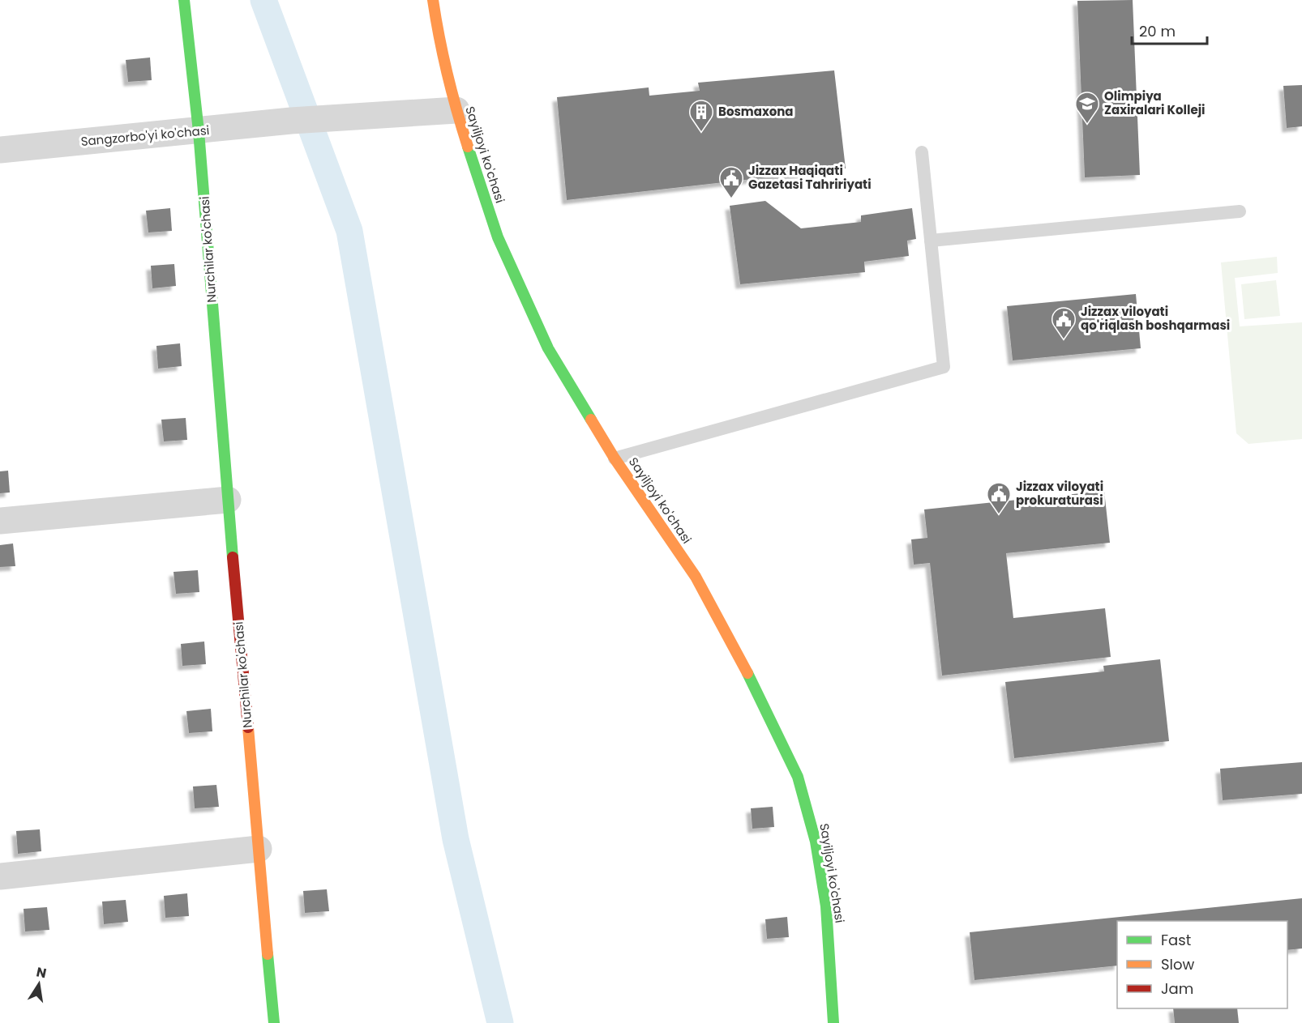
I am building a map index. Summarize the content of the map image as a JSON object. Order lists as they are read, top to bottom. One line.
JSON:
{"streets":{"main road":["Sayiljoyi ko'chasi","Nurchilar ko'chasi"],"street":["Sangzorbo'yi ko'chasi"]},"crossings":[["Sangzorbo'yi ko'chasi","Sayiljoyi ko'chasi"],["Sangzorbo'yi ko'chasi","Nurchilar ko'chasi"]],"places":{"school or university":["Olimpiya Zaxiralari Kolleji"],"building":["Bosmaxona"],"public building":["Jizzax Haqiqati Gazetasi Tahririyati","Jizzax viloyati qo'riqlash boshqarmasi","Jizzax viloyati prokuraturasi"]},"legend":["Fast","Slow","Jam"],"scale_bar":"20 m","north":"top"}
